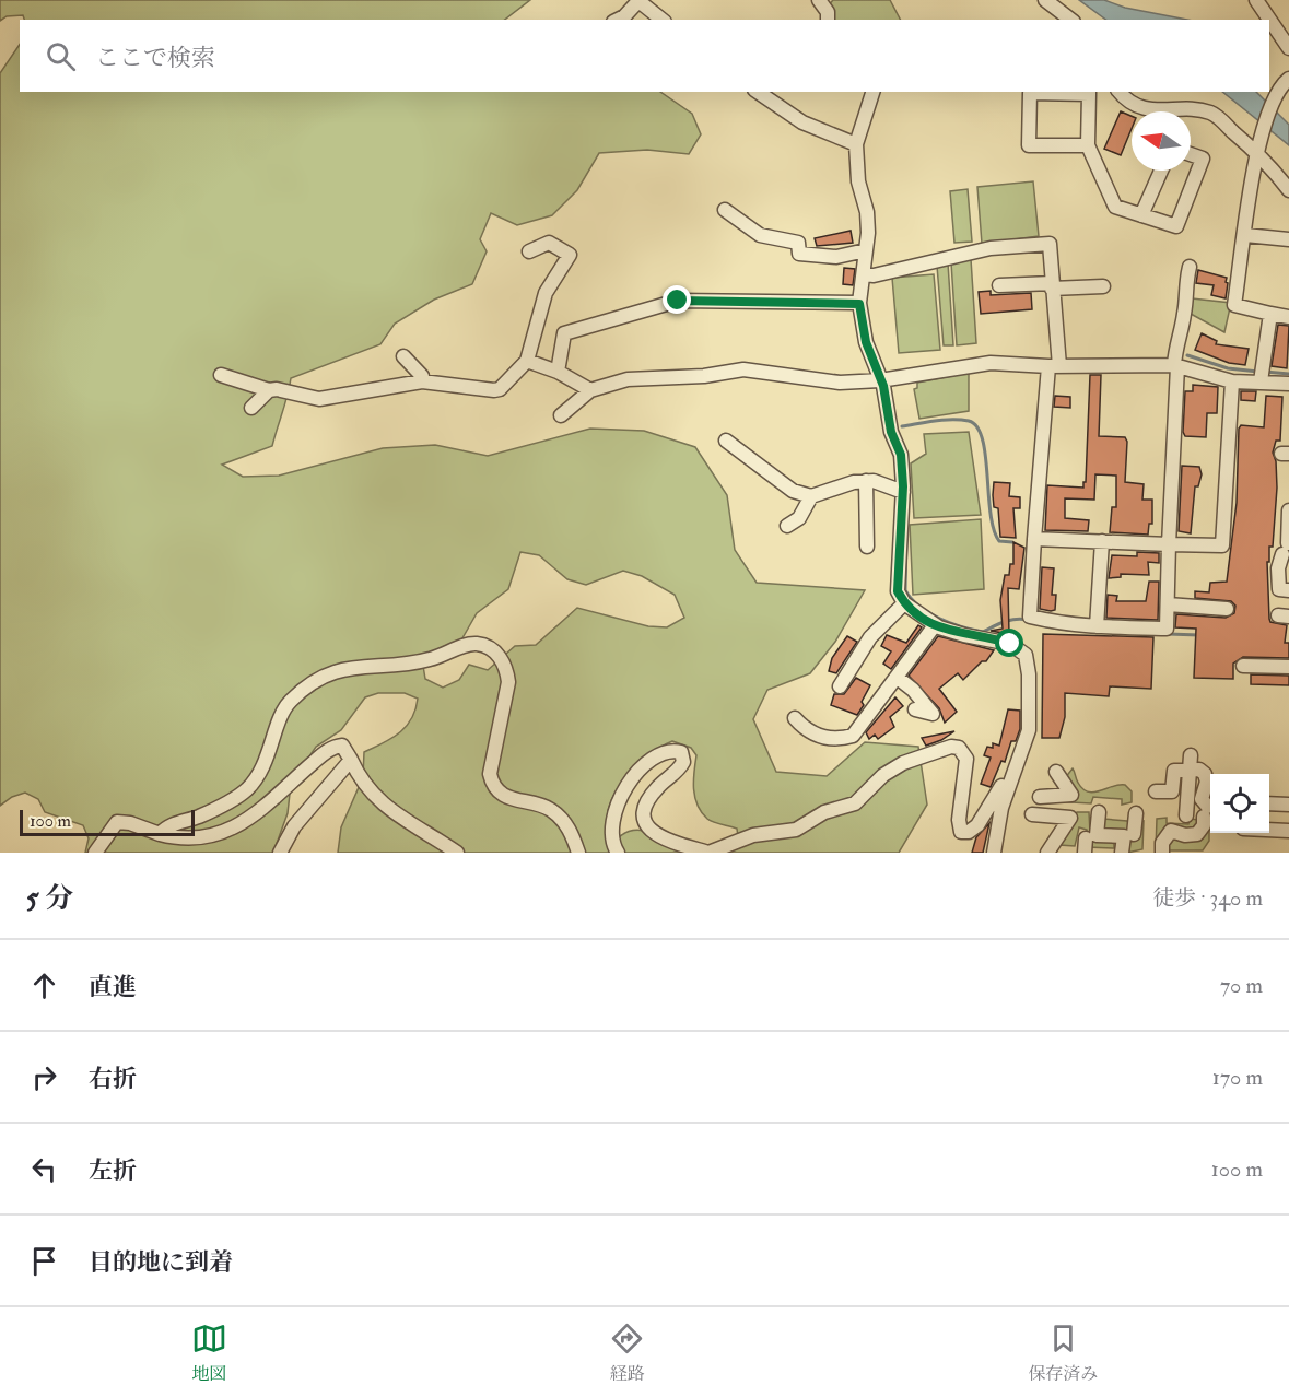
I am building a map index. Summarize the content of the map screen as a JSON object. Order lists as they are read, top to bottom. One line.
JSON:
{"scale_bar":"100 m","north":"left","page":{"search":"ここで検索","scale":"100 m","heading":["5 分","徒歩 · 340 m"],"list":[["直進","70 m"],["右折","170 m"],["左折","100 m"],"目的地に到着"],"nav":["地図","経路","保存済み"]}}
